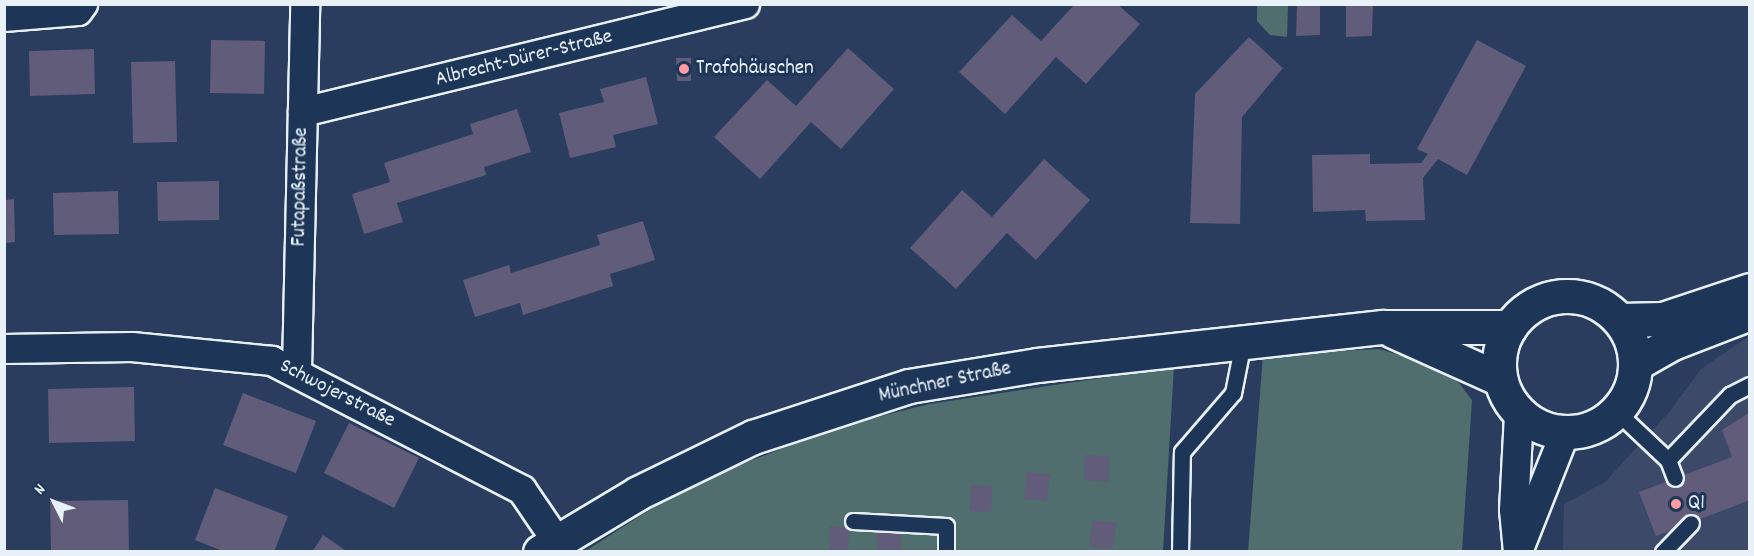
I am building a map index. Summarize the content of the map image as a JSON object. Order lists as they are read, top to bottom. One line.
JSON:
{"streets":{"main road":["Münchner Straße"],"street":["Albrecht-Dürer-Straße","Futapaßstraße","Schwojerstraße"]},"crossings":[["Albrecht-Dürer-Straße","Futapaßstraße"],["Futapaßstraße","Schwojerstraße"],["Münchner Straße","Schwojerstraße"]],"places":["Trafohäuschen","Q1"],"north":"top left"}
